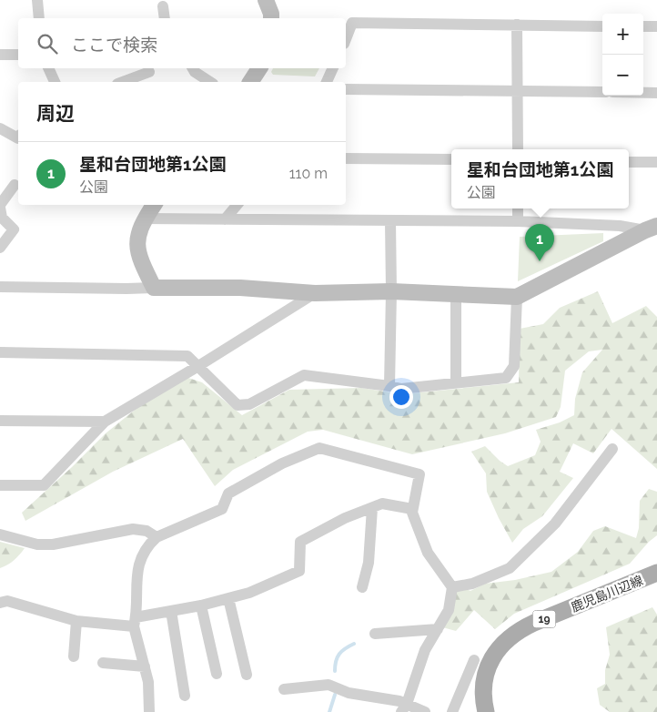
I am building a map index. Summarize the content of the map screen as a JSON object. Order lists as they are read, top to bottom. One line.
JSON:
{"streets":{"main road":["鹿児島川辺線","19"]},"page":{"map_buttons":["+","−"],"search":"ここで検索","heading":"周辺","list":[{"mark":"1","name":"星和台団地第1公園","note":"公園","value":"110 m"}],"popup":["星和台団地第1公園","公園"],"pins":"1"}}
